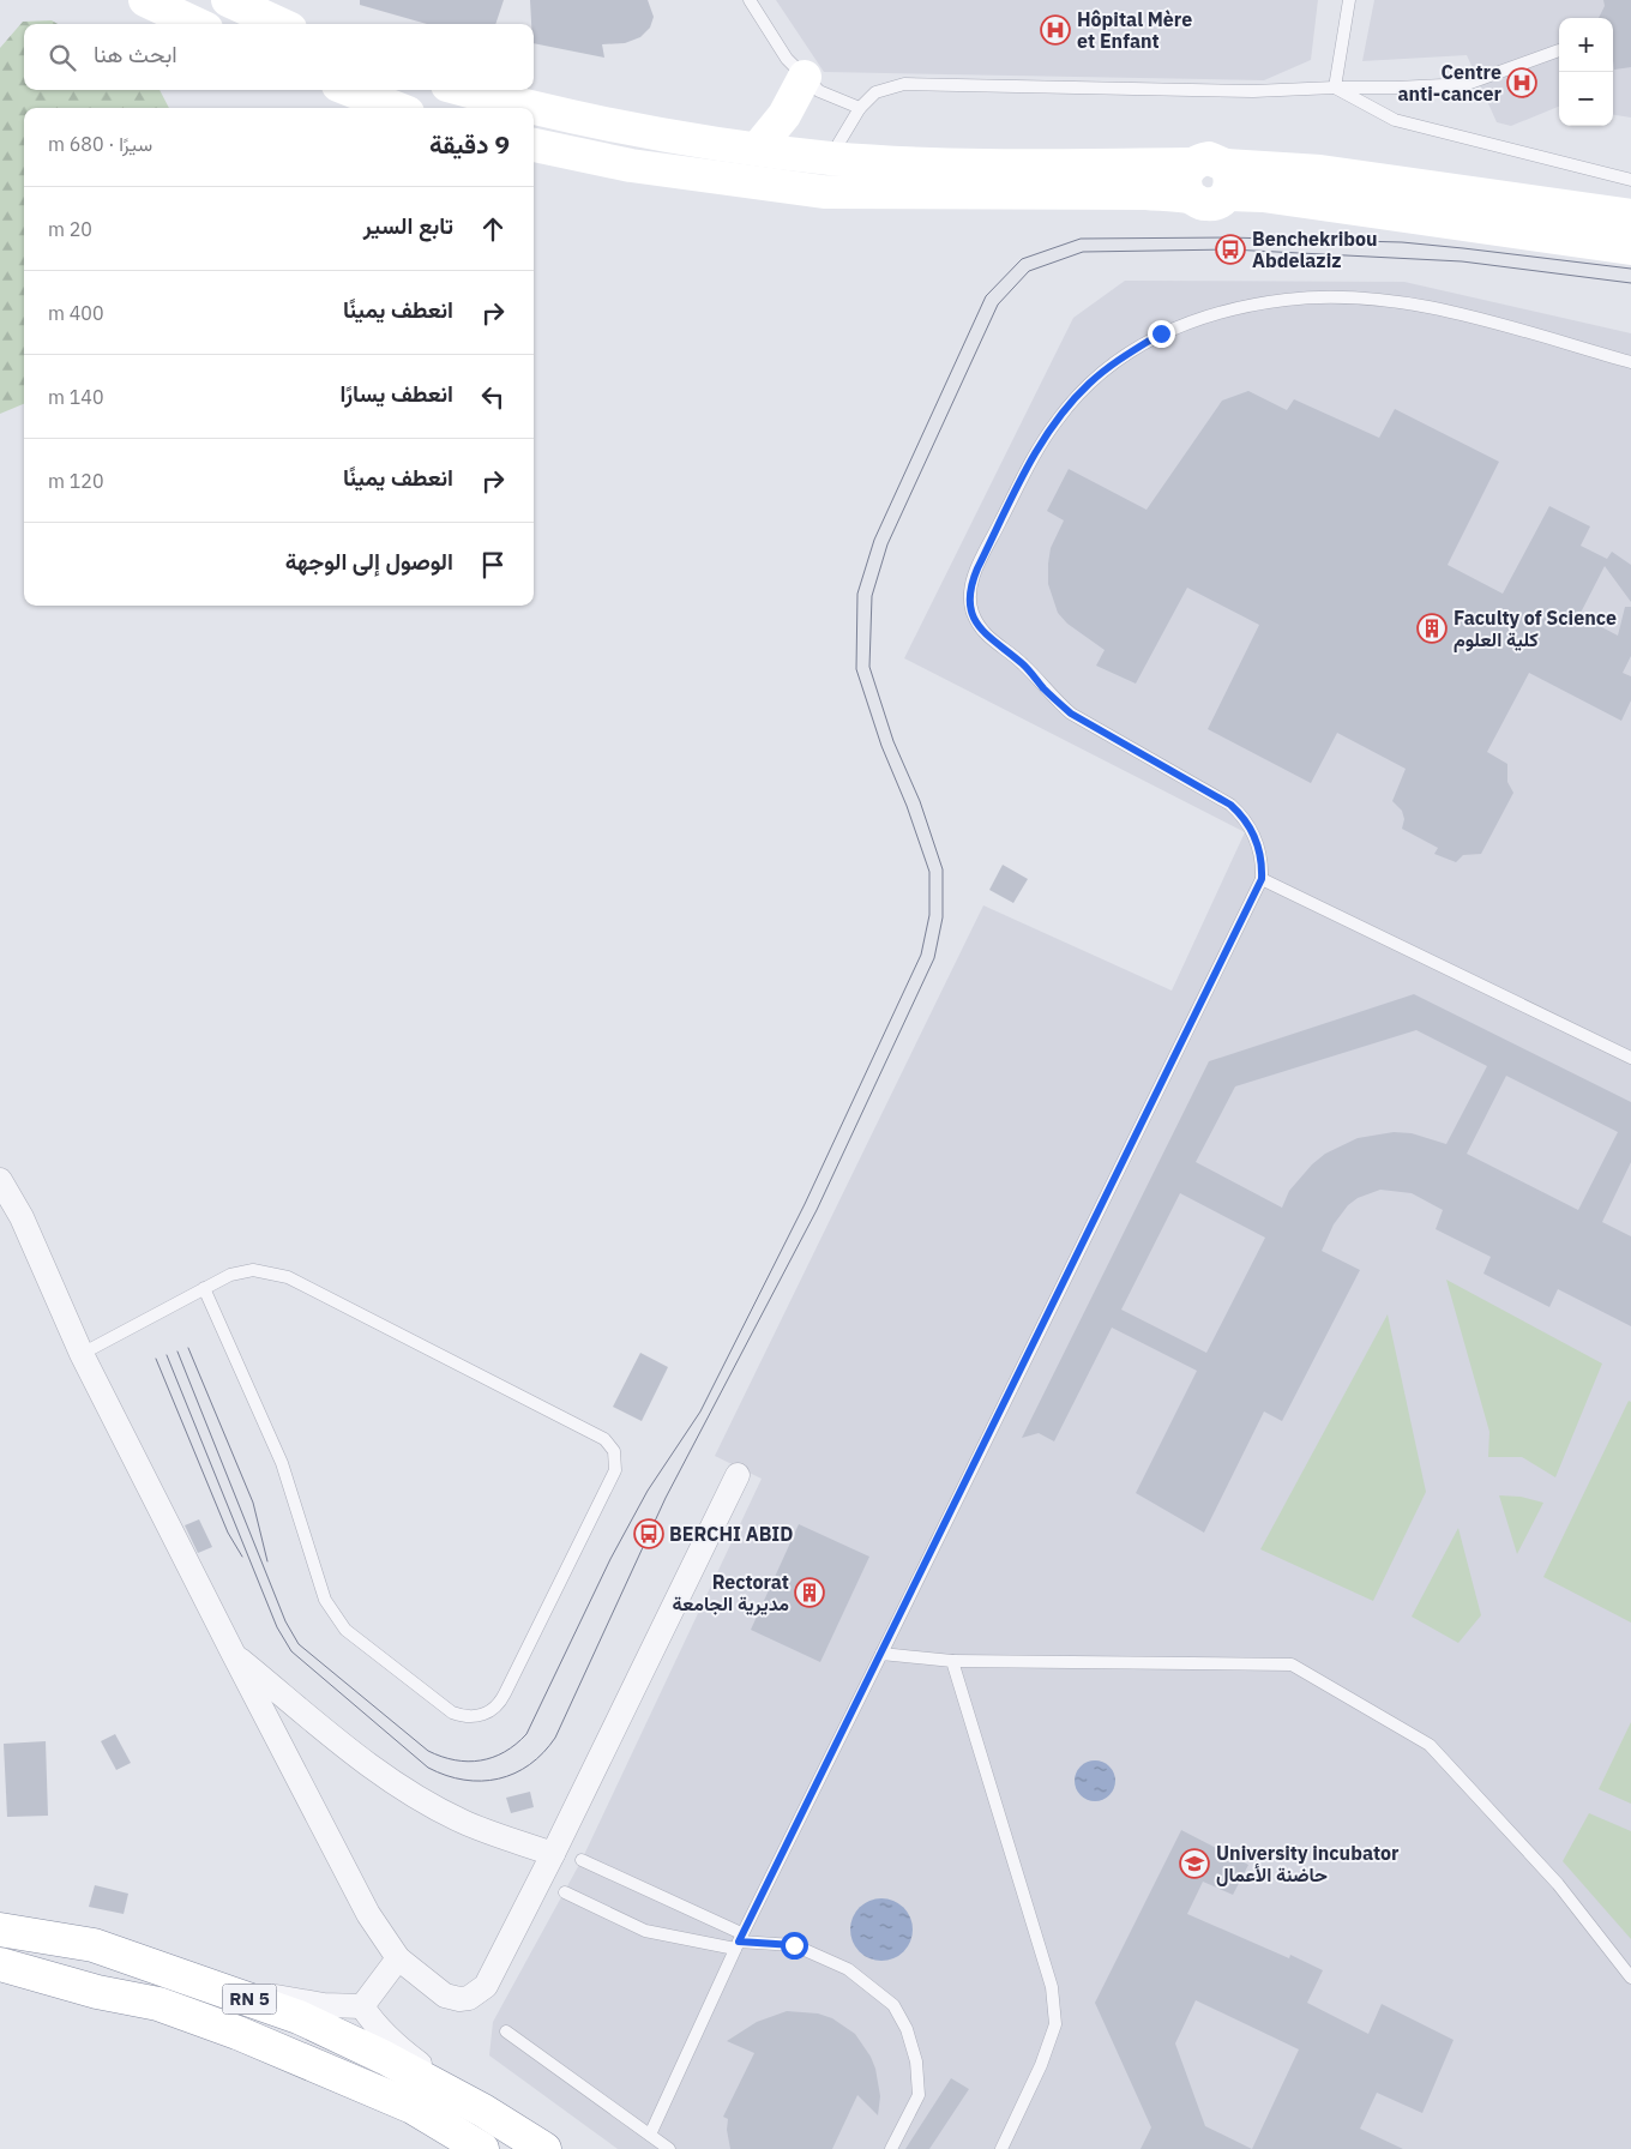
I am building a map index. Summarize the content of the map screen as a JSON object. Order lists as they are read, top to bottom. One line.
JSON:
{"streets":{"main road":["RN 5"]},"places":{"hospital":["Hôpital Mère et Enfant","Centre anti-cancer"],"bus stop":["Benchekribou Abdelaziz","BERCHI ABID"],"building":["Faculty of Science كلية العلوم","Rectorat مديرية الجامعة"],"school or university":["University incubator حاضنة الأعمال"]},"page":{"map_buttons":["+","−"],"search":"ابحث هنا","heading":["9 دقيقة","سيرًا · 680 m"],"list":[["تابع السير","20 m"],["انعطف يمينًا","400 m"],["انعطف يسارًا","140 m"],["انعطف يمينًا","120 m"],"الوصول إلى الوجهة"]}}
